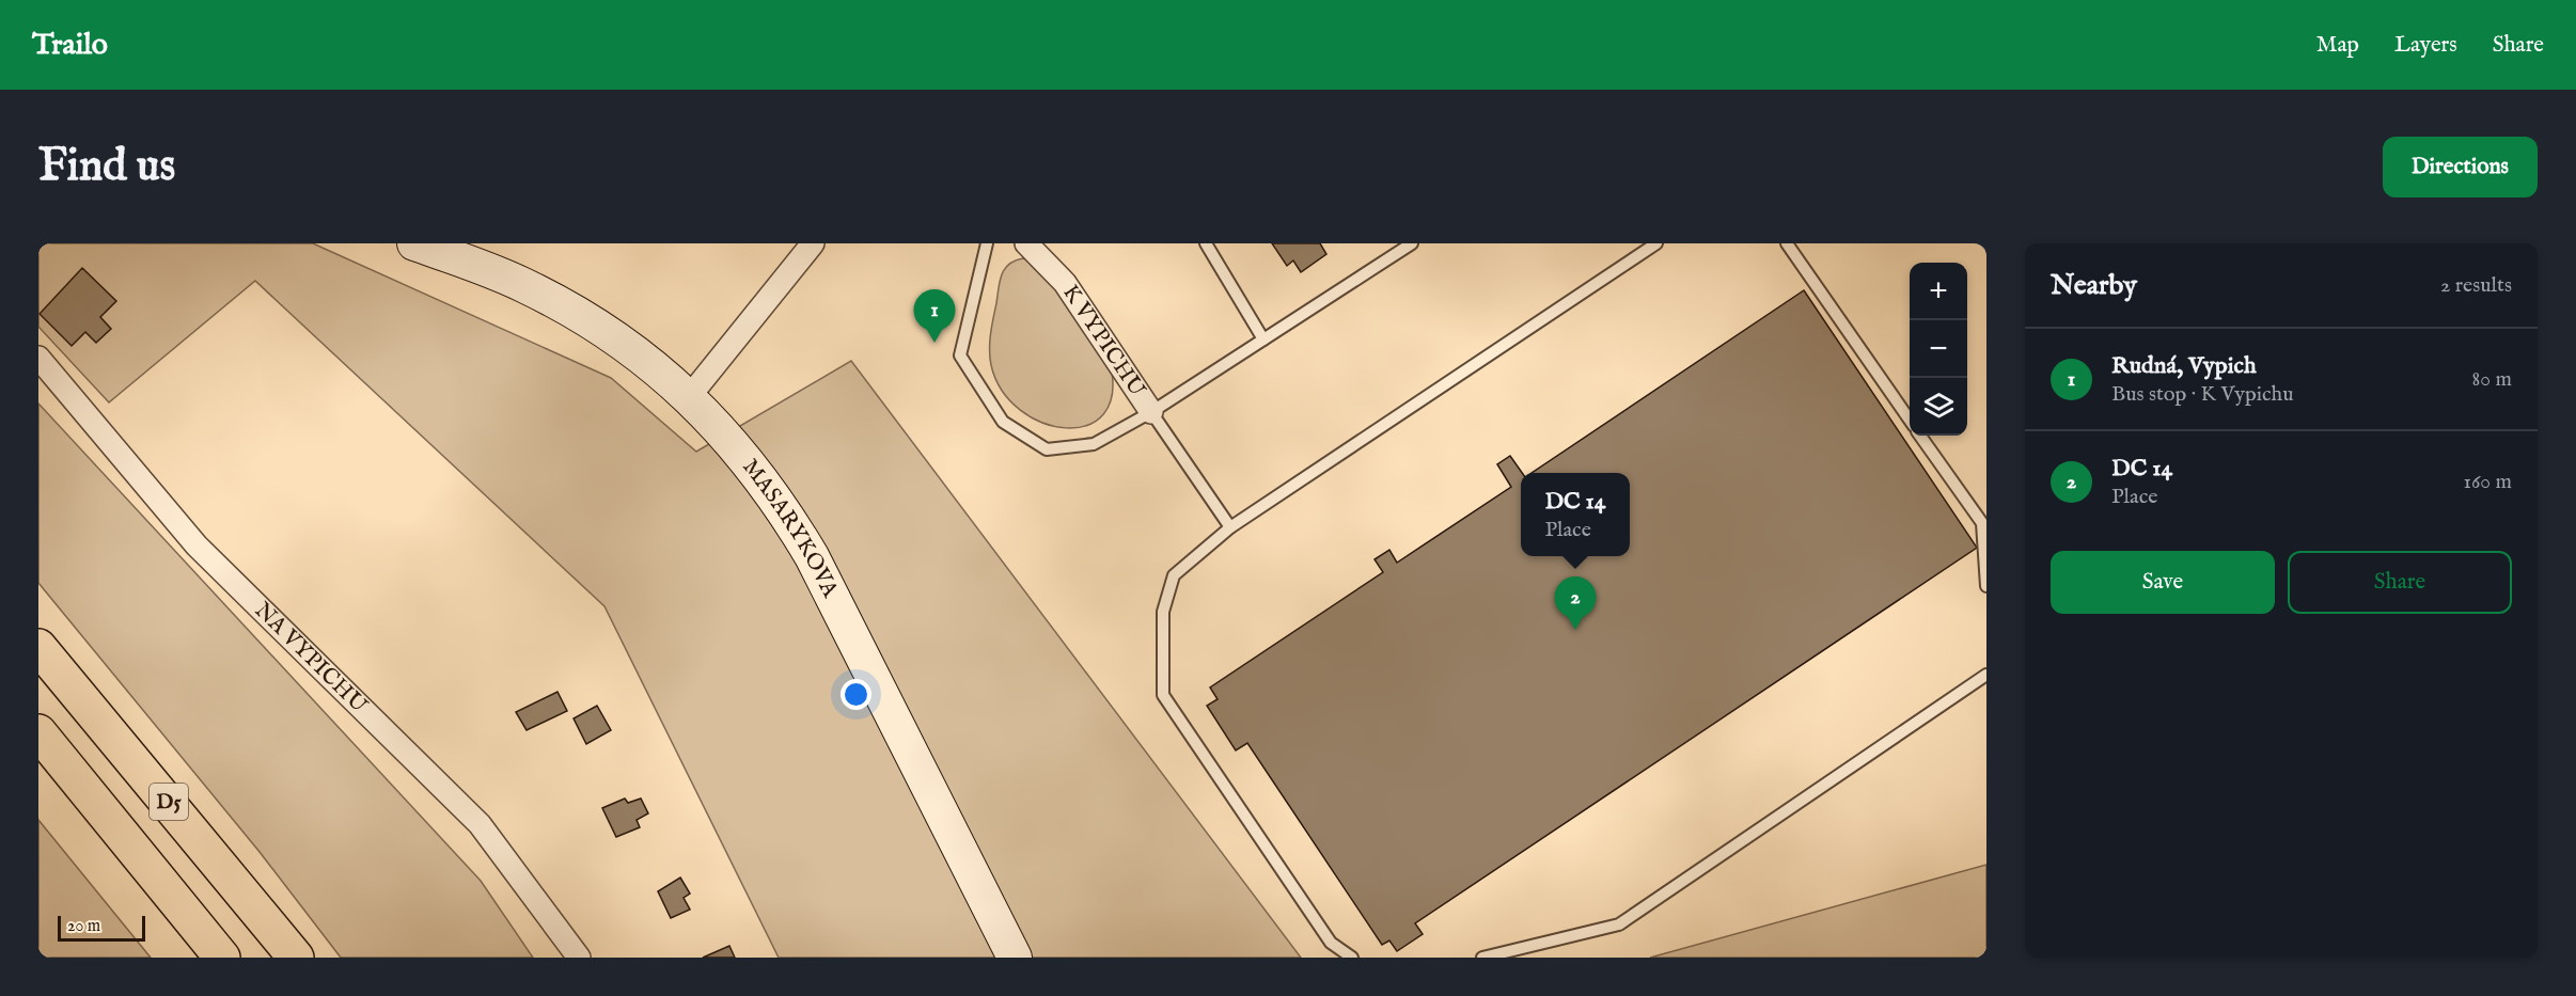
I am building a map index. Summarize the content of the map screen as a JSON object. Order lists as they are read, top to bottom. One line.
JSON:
{"streets":{"highway":["D5"],"main road":["MASARYKOVA"],"street":["K VYPICHU","NA VYPICHU"]},"scale_bar":"20 m","page":{"header":"Trailo","nav":["Map","Layers","Share"],"buttons":["Directions",["Save","Share"]],"title":"Find us","heading":["Nearby","2 results"],"map_buttons":["+","−"],"pins":["1","2"],"list":[{"mark":"1","name":"Rudná, Vypich","note":"Bus stop · K Vypichu","value":"80 m"},{"mark":"2","name":"DC 14","note":"Place","value":"160 m"}],"popup":["DC 14","Place"],"scale":"20 m"}}
